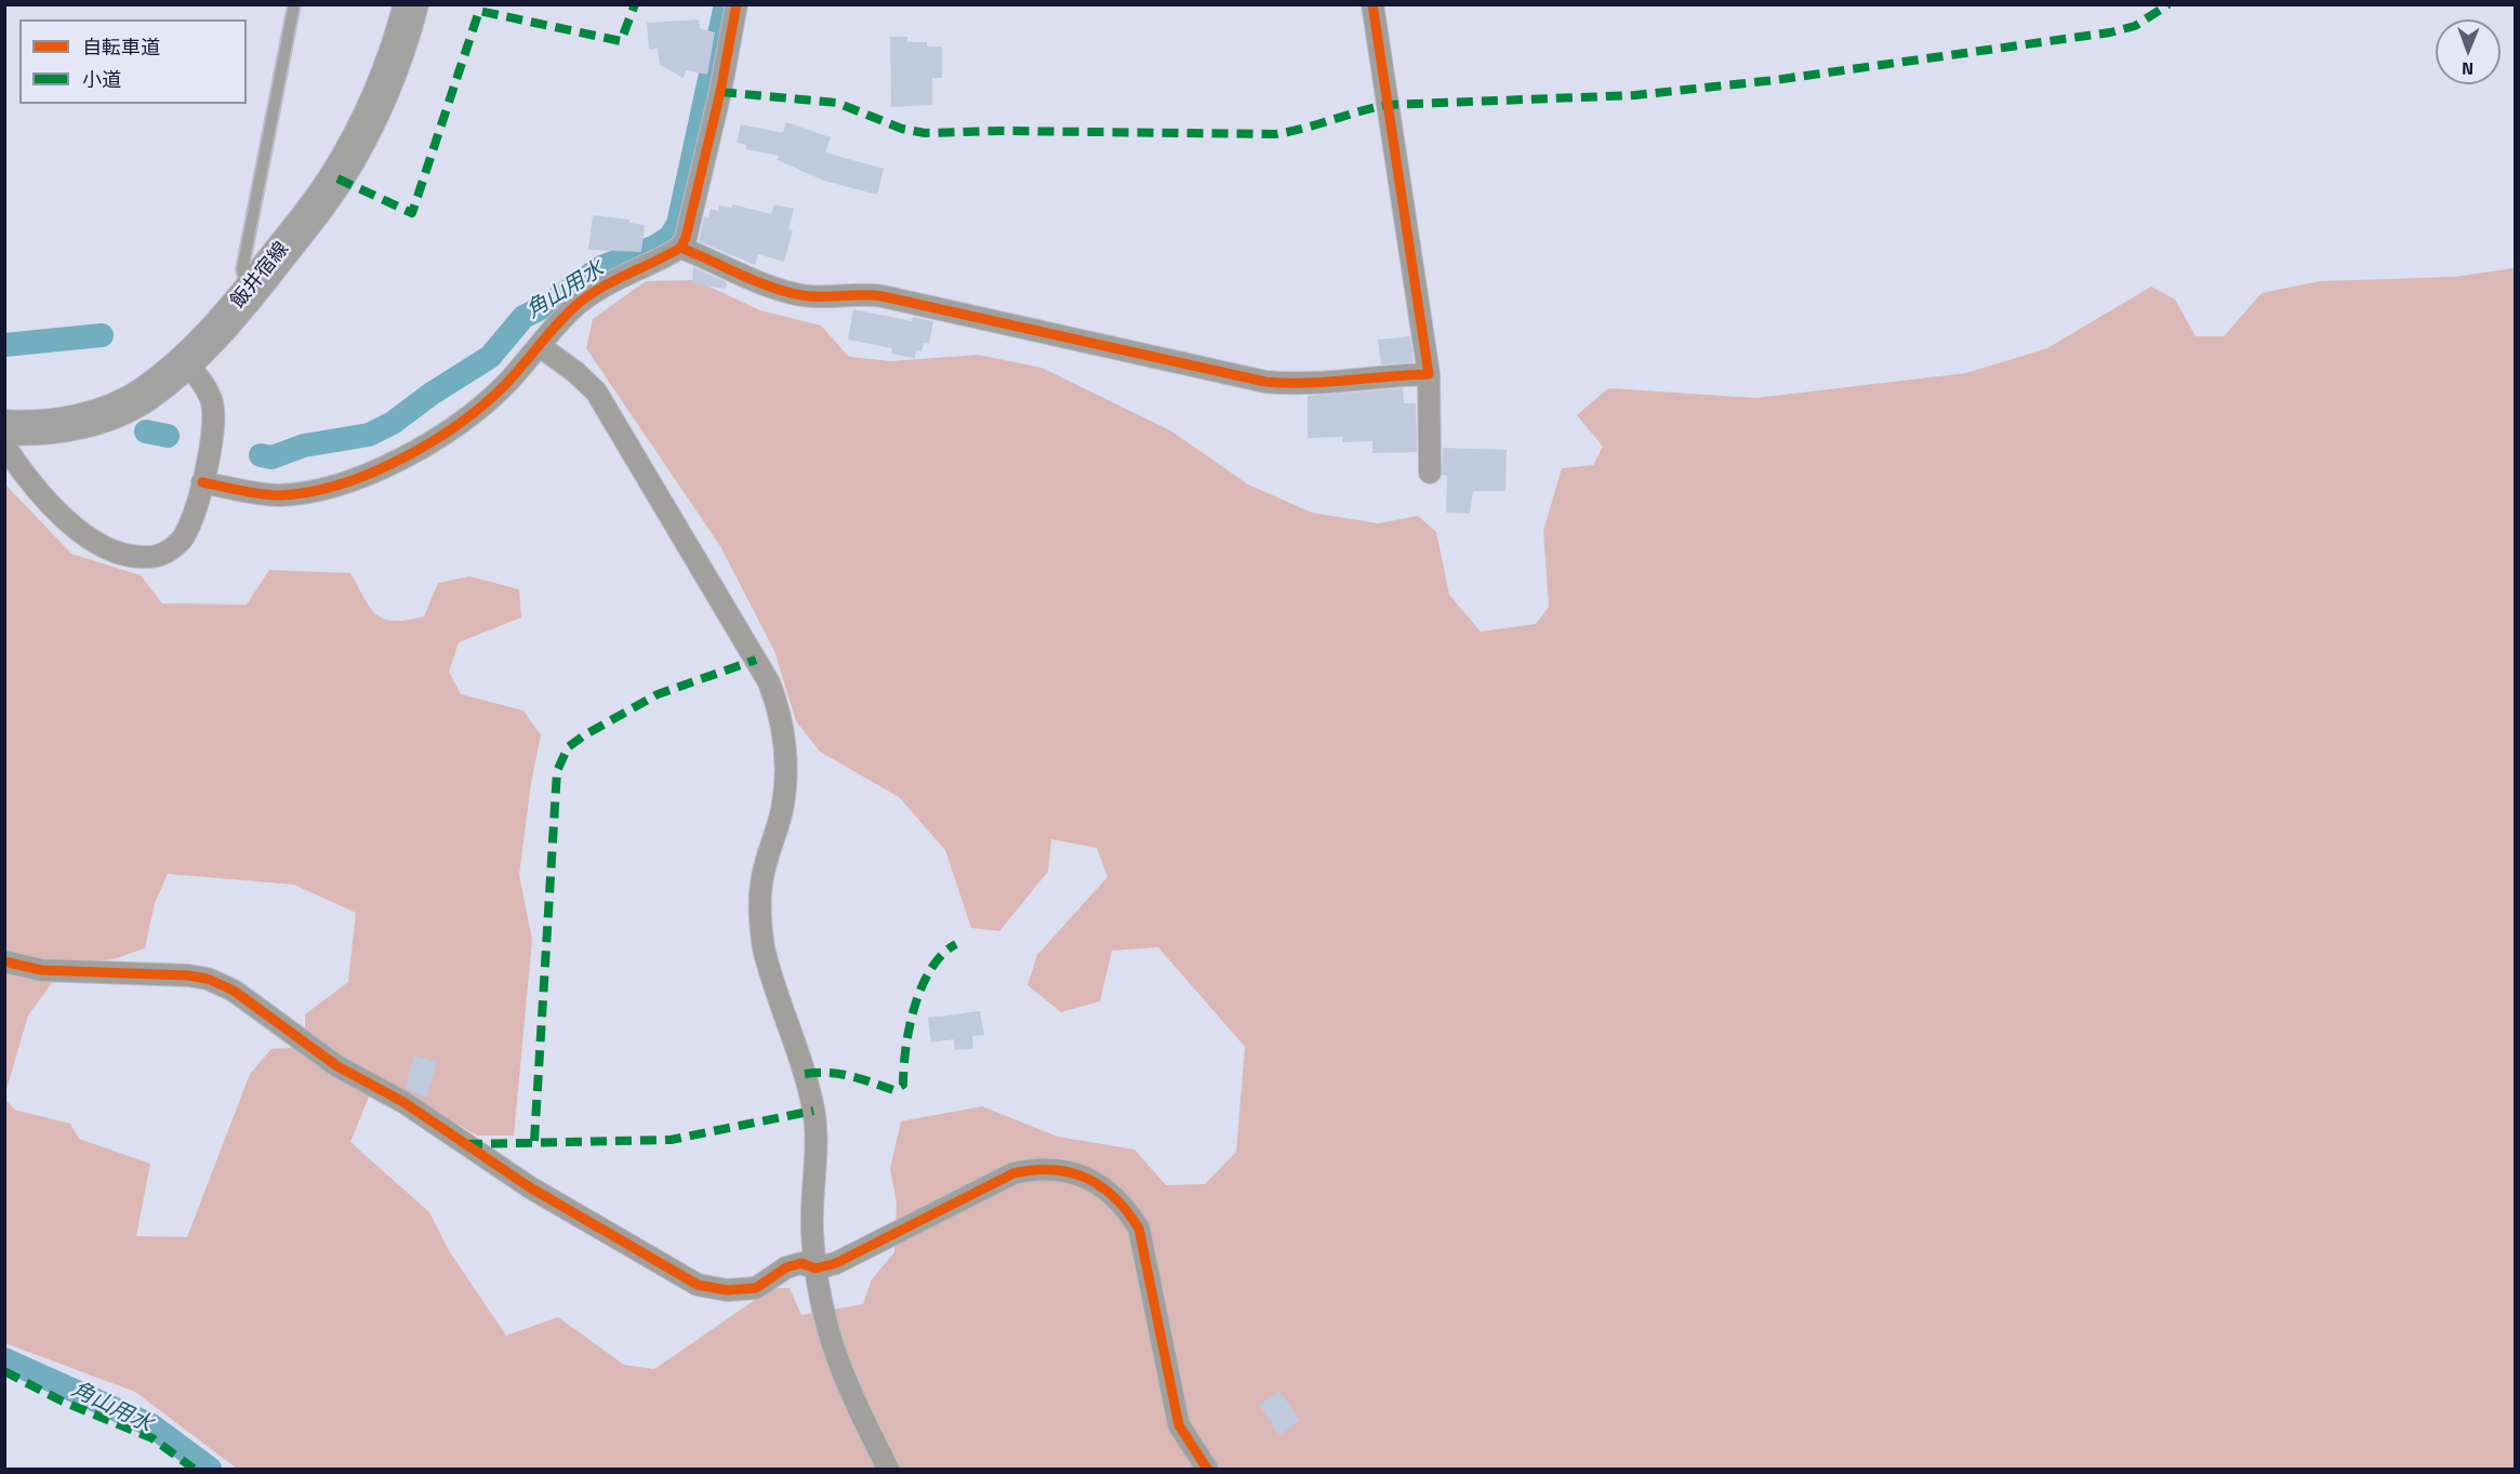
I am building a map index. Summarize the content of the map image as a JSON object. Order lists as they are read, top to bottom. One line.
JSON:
{"streets":{"main road":["飯井宿線"]},"water":["角山用水"],"legend":["自転車道","小道"],"north":"bottom"}
